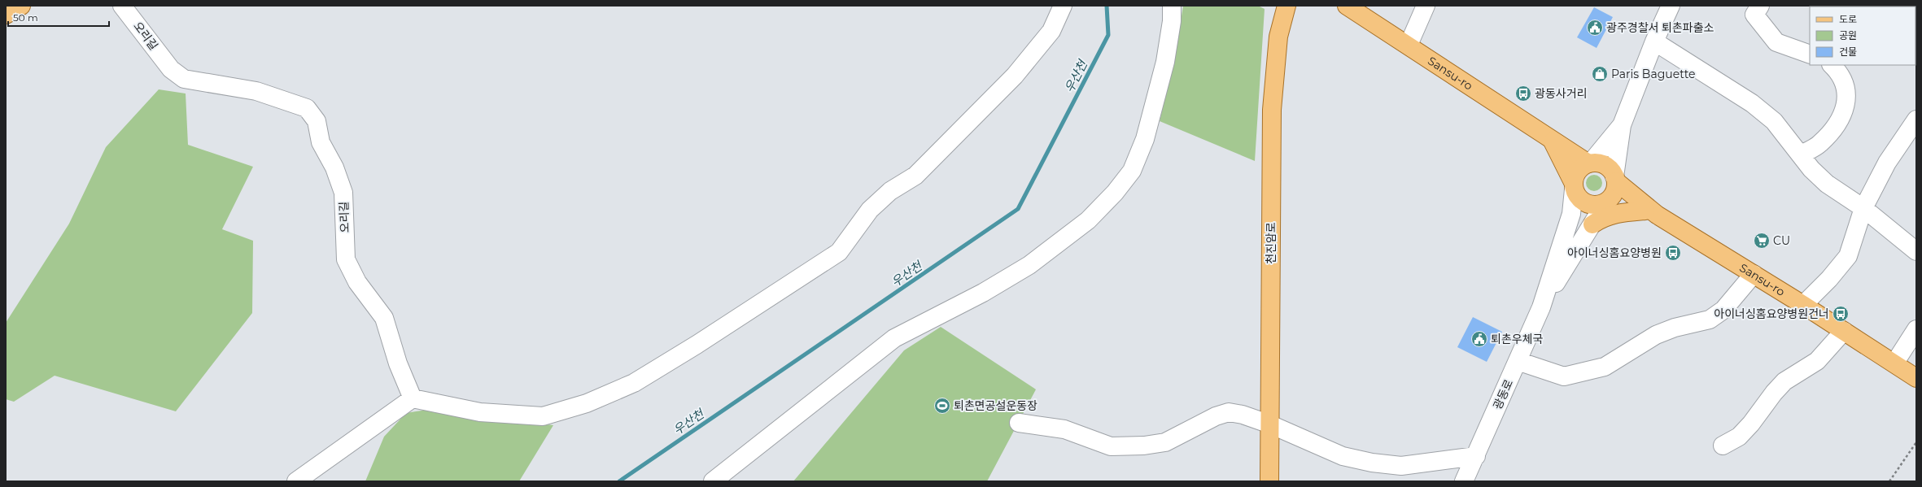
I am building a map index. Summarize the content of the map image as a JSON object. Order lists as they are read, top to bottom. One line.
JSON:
{"streets":{"main road":["Sansu-ro","천진암로"],"street":["오리길","광동로"]},"water":["우산천"],"places":{"public building":["광주경찰서 퇴촌파출소","퇴촌우체국"],"shop":["Paris Baguette"],"bus stop":["광동사거리","아이너싱홈요양병원","아이너싱홈요양병원건너"],"supermarket":["CU"],"sports":["퇴촌면공설운동장"]},"legend":["도로","공원","건물"],"scale_bar":"50 m"}
